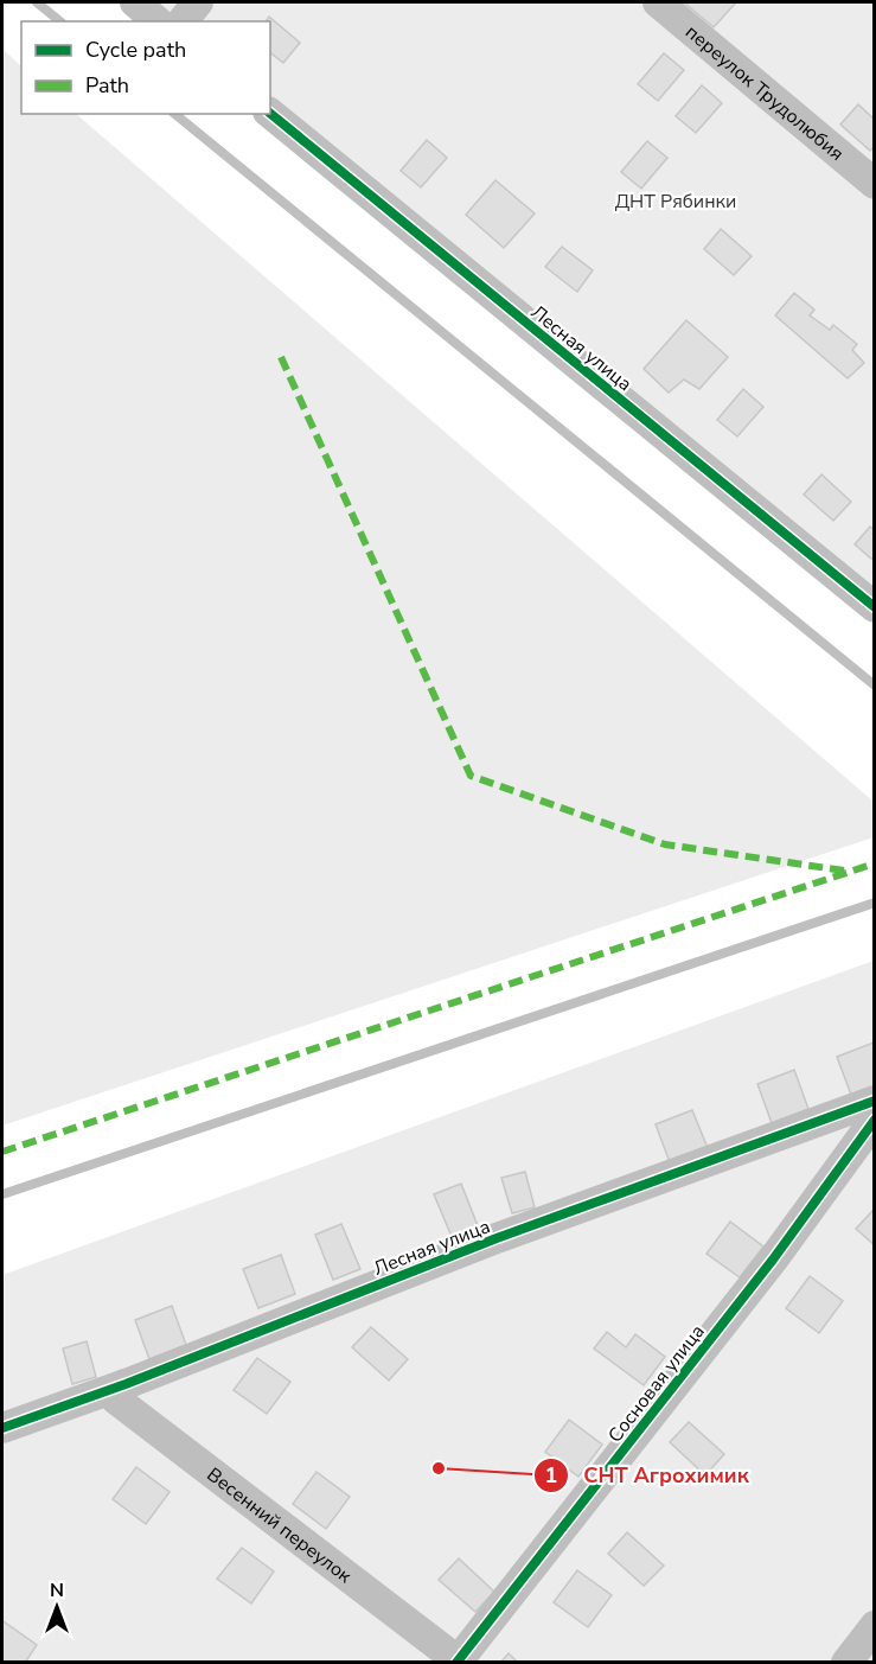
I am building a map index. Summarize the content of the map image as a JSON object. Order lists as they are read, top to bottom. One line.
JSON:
{"streets":{"street":["переулок Трудолюбия","Лесная улица","Сосновая улица","Весенний переулок"]},"crossings":[["Лесная улица","Весенний переулок"],["Сосновая улица","Весенний переулок"]],"parks":["ДНТ Рябинки"],"places":["СНТ Агрохимик"],"legend":["Cycle path","Path"],"north":"top"}
